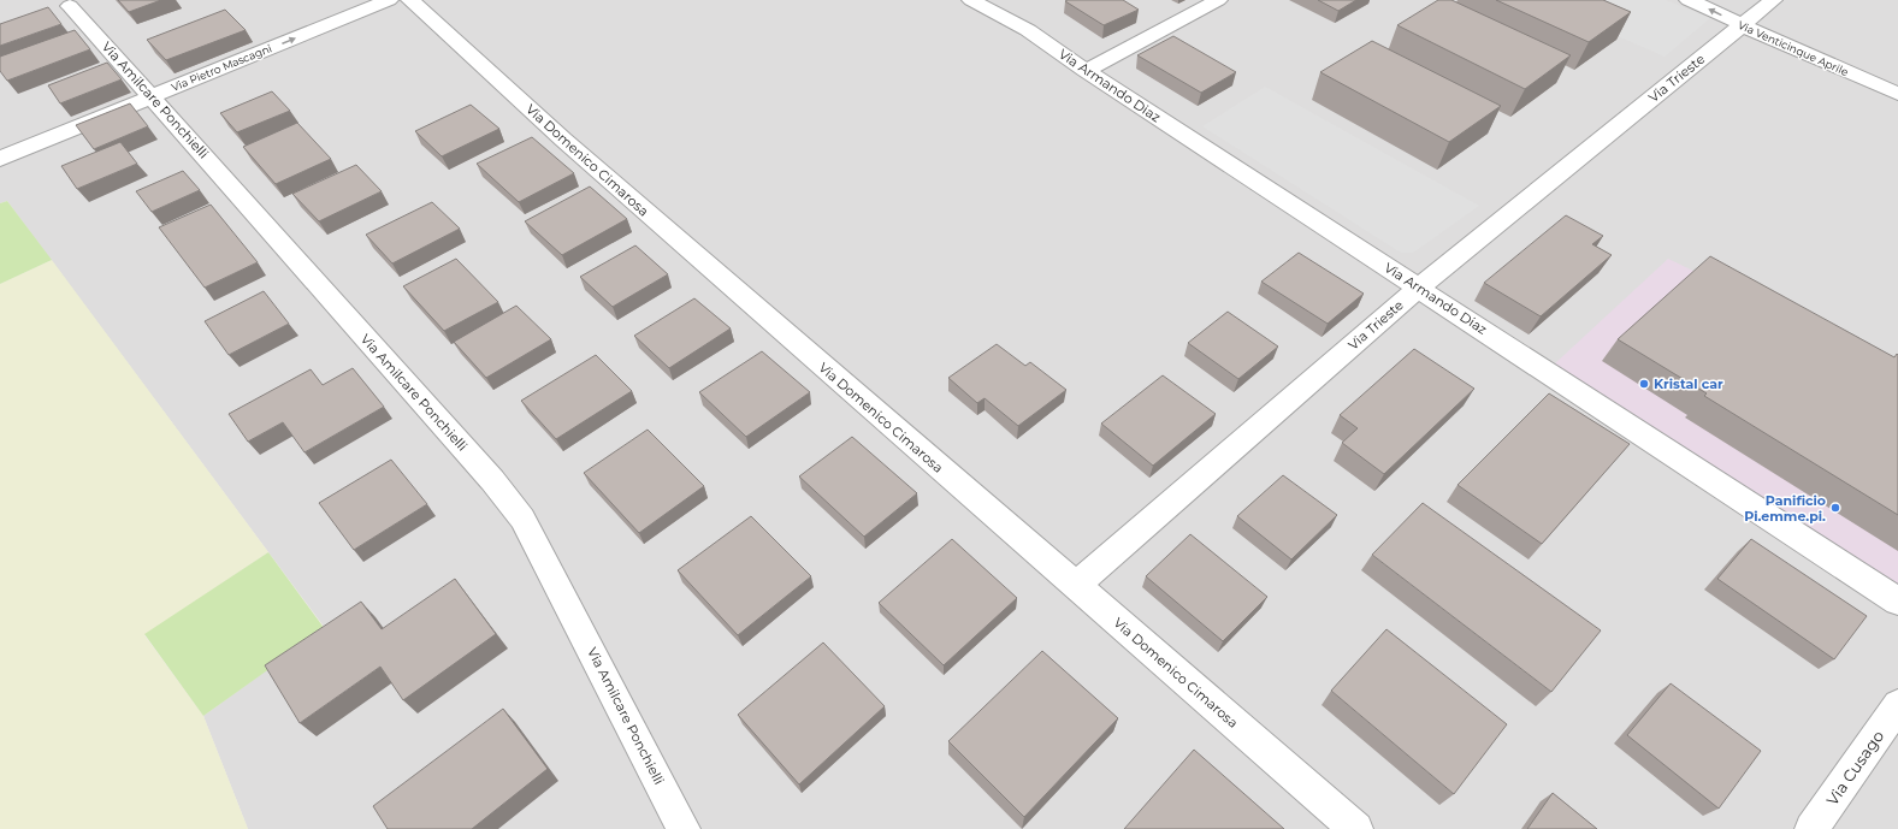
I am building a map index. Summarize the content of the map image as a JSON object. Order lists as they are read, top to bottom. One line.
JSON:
{"streets":{"street":["Via Venticinque Aprile","Via Pietro Mascagni","Via Trieste","Via Armando Diaz","Via Amilcare Ponchielli","Via Domenico Cimarosa","Via Cusago"]},"crossings":[["Via Venticinque Aprile","Via Trieste"],["Via Pietro Mascagni","Via Amilcare Ponchielli"],["Via Trieste","Via Armando Diaz"],["Via Trieste","Via Domenico Cimarosa"]],"one_way":["Via Pietro Mascagni"],"places":["Kristal car","Panificio Pi.emme.pi."]}
